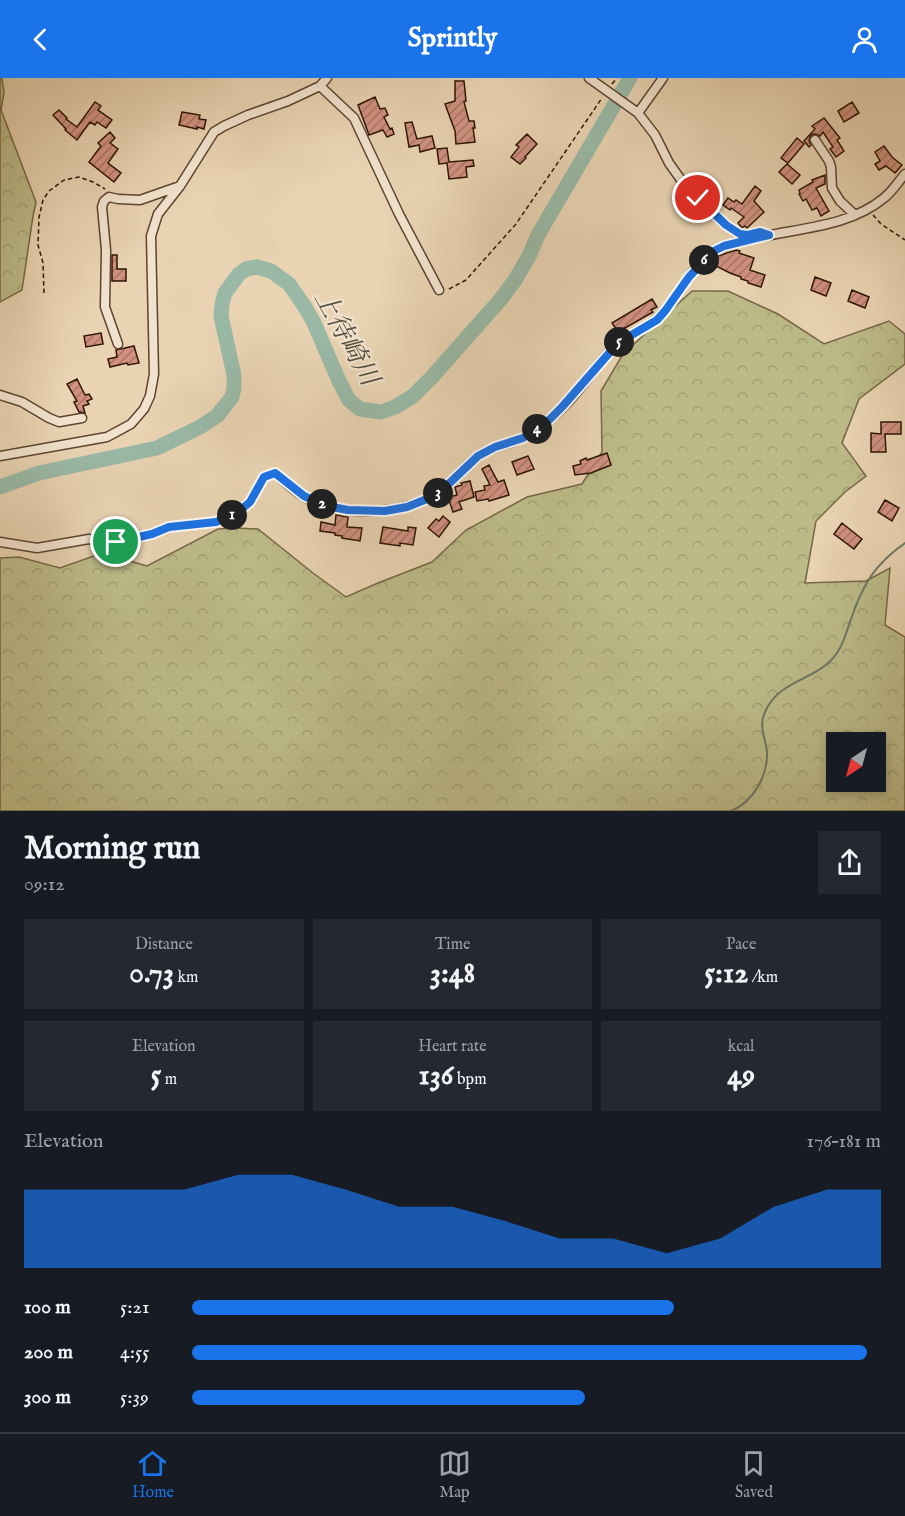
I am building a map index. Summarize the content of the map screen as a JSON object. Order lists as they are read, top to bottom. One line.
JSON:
{"water":["上待崎川"],"north":"bottom left","page":{"header":"Sprintly","pins":["6","5","4","3","2","1"],"heading":["Morning run","09:12"],"stats":[["Distance","0.73 km"],["Time","3:48"],["Pace","5:12 /km"],["Elevation","5 m"],["Heart rate","136 bpm"],["kcal","49"]],"chart":["Elevation","176–181 m"],"list":[{"name":"100 m","note":"5:21"},{"name":"200 m","note":"4:55"},{"name":"300 m","note":"5:39"}],"tabs":["Home","Map","Saved"]}}
